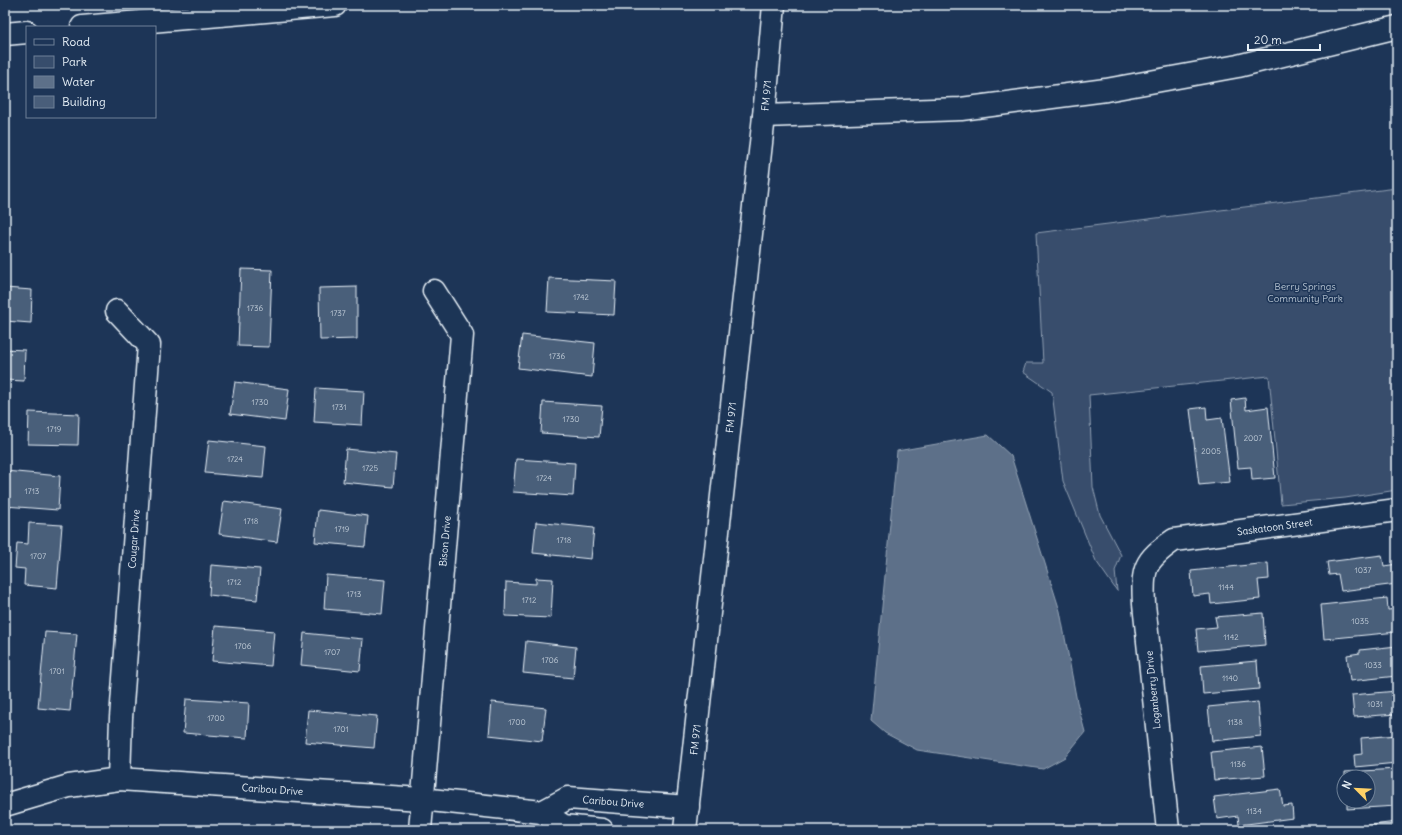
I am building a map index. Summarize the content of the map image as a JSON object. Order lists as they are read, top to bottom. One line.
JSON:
{"streets":{"main road":["FM 971","Saskatoon Street","Cougar Drive","Bison Drive","Loganberry Drive","Caribou Drive"]},"crossings":[["FM 971","Caribou Drive"],["Saskatoon Street","Loganberry Drive"],["Cougar Drive","Caribou Drive"],["Bison Drive","Caribou Drive"]],"parks":["Berry Springs Community Park"],"house_numbers":["1742","1736","1737","1736","1730","1731","1730","1719","2007","2005","1724","1725","1724","1713","1718","1719","1718","1707","1037","1712","1144","1713","1712","1035","1142","1706","1707","1706","1033","1701","1140","1031","1700","1700","1138","1701","1136","1134"],"legend":["Road","Park","Water","Building"],"scale_bar":"20 m","north":"top left"}
